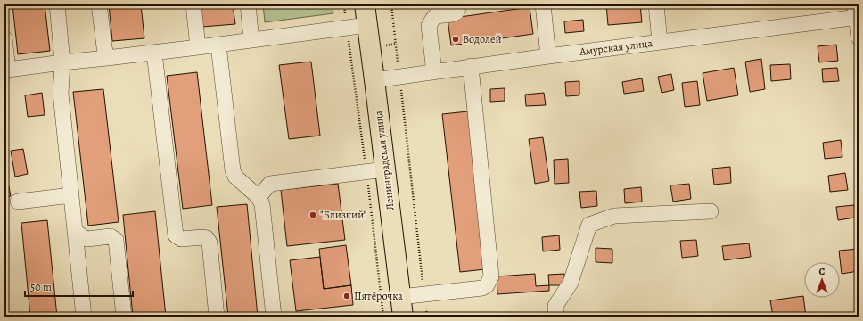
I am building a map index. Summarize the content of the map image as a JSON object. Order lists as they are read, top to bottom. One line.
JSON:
{"streets":{"highway":["Ленинградская улица"],"street":["Амурская улица"]},"crossings":[["Амурская улица","Ленинградская улица"]],"places":["Водолей","\"Близкий\"","Пятёрочка"],"scale_bar":"50 m","north":"top"}
